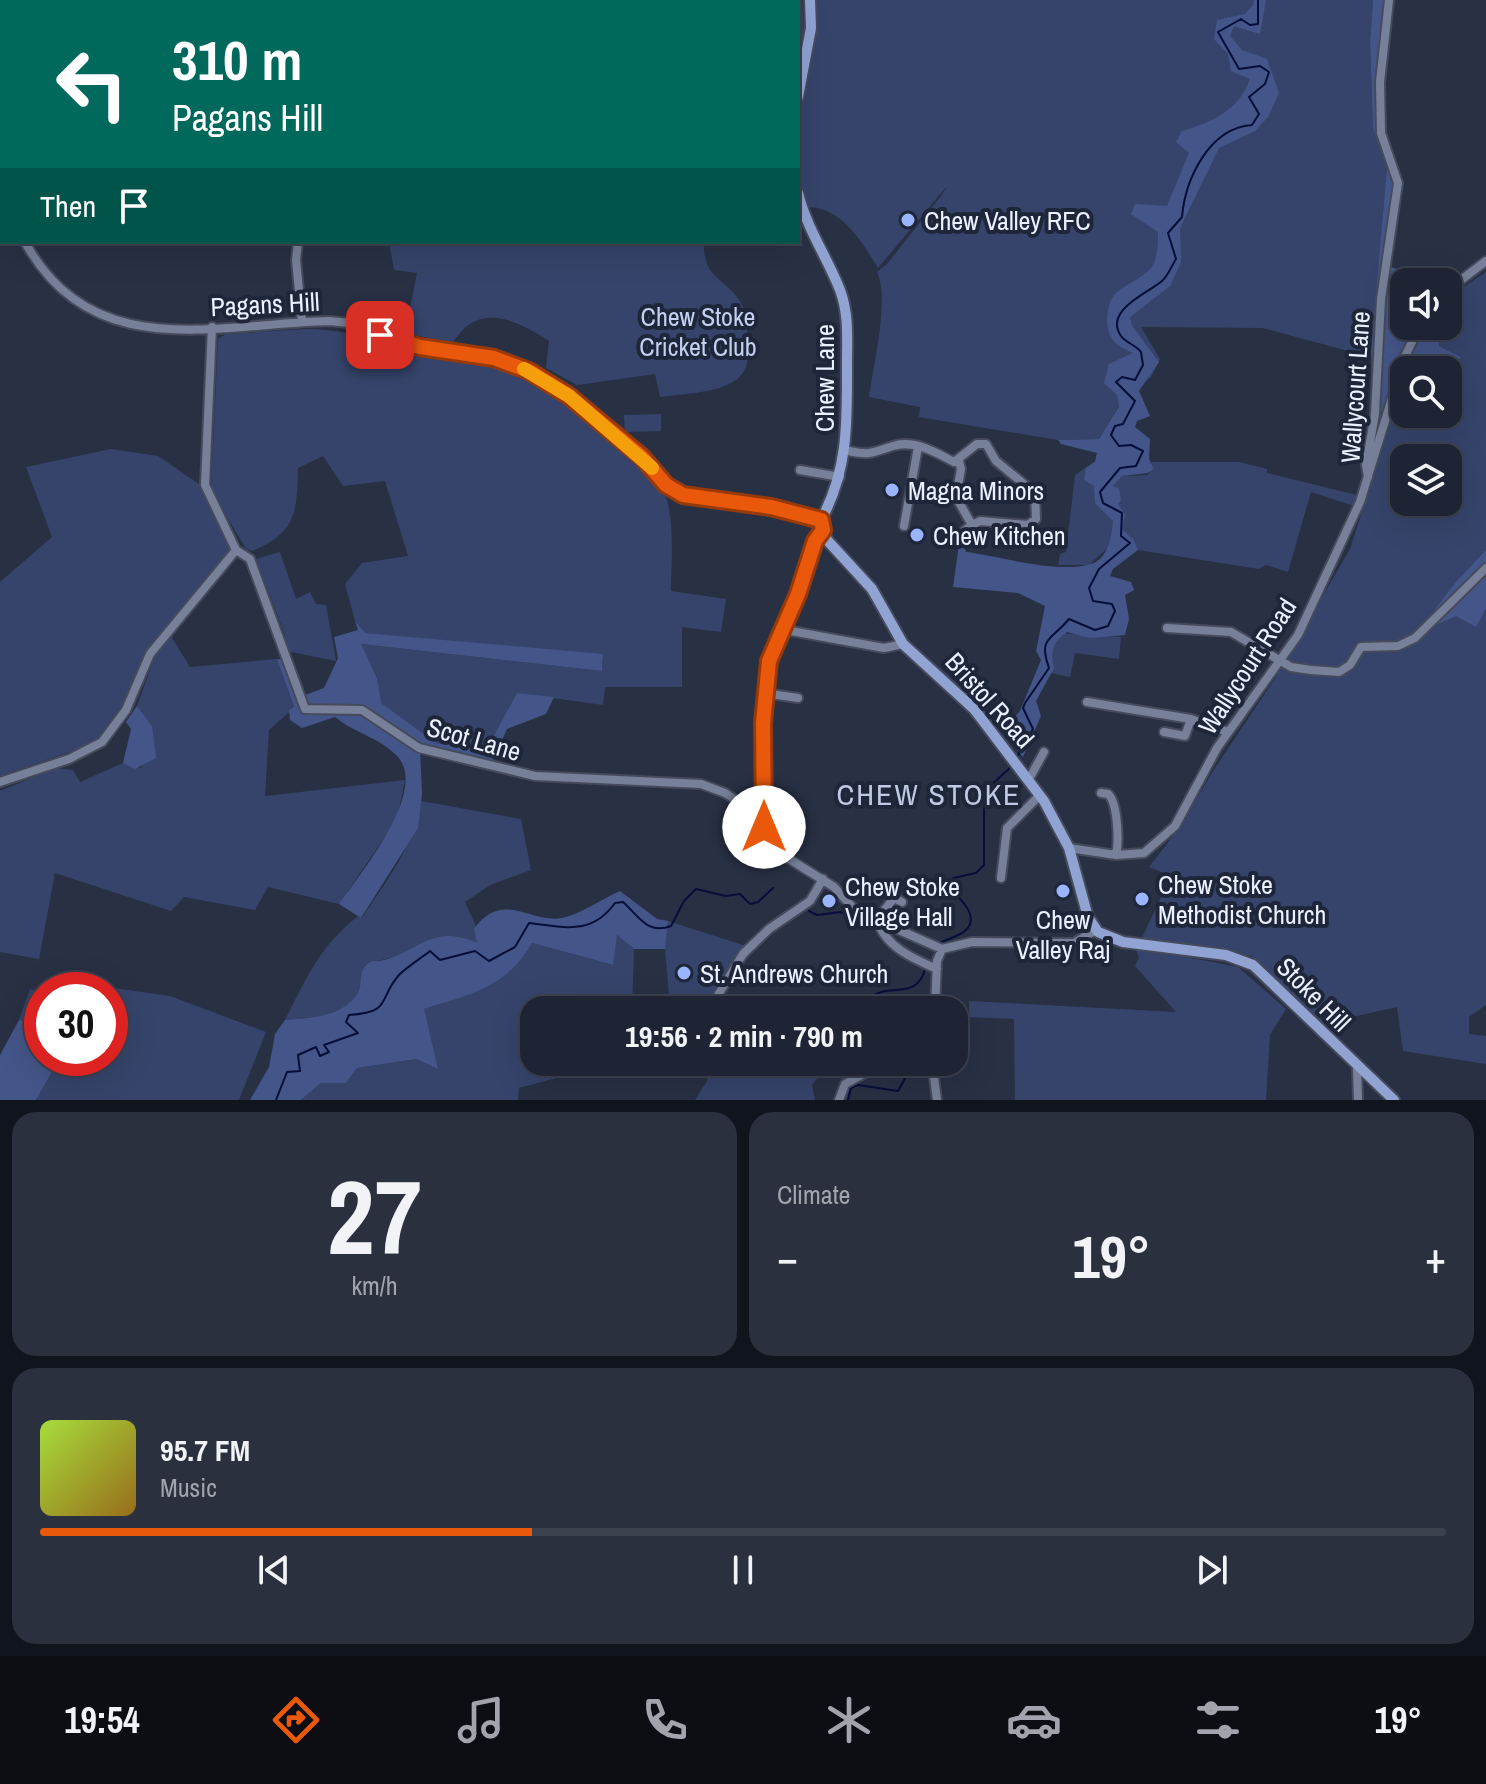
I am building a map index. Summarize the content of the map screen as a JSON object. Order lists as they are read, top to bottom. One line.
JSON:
{"streets":{"main road":["Chew Lane","Bristol Road","Stoke Hill"],"street":["Pagans Hill","Wallycourt Lane","Wallycourt Road","Scot Lane"]},"crossings":[["Pagans Hill","Chew Lane"],["Pagans Hill","Bristol Road"],["Chew Lane","Bristol Road"],["Wallycourt Lane","Wallycourt Road"],["Wallycourt Road","Bristol Road"],["Bristol Road","Stoke Hill"]],"districts":["CHEW STOKE"],"parks":["Chew Stoke Cricket Club"],"places":["Chew Valley RFC","Magna Minors","Chew Kitchen","Chew Valley Raj","Chew Stoke Methodist Church","Chew Stoke Village Hall","St. Andrews Church"],"page":{"turn":["310 m","Pagans Hill"],"then":"Then","limit":"30","trip":"19:56 · 2 min · 790 m","tile":[["27","km/h"],"Climate"],"heat":["−","19°","+"],"song":["95.7 FM","Music"],"tabs":["19:54","19°"]}}
